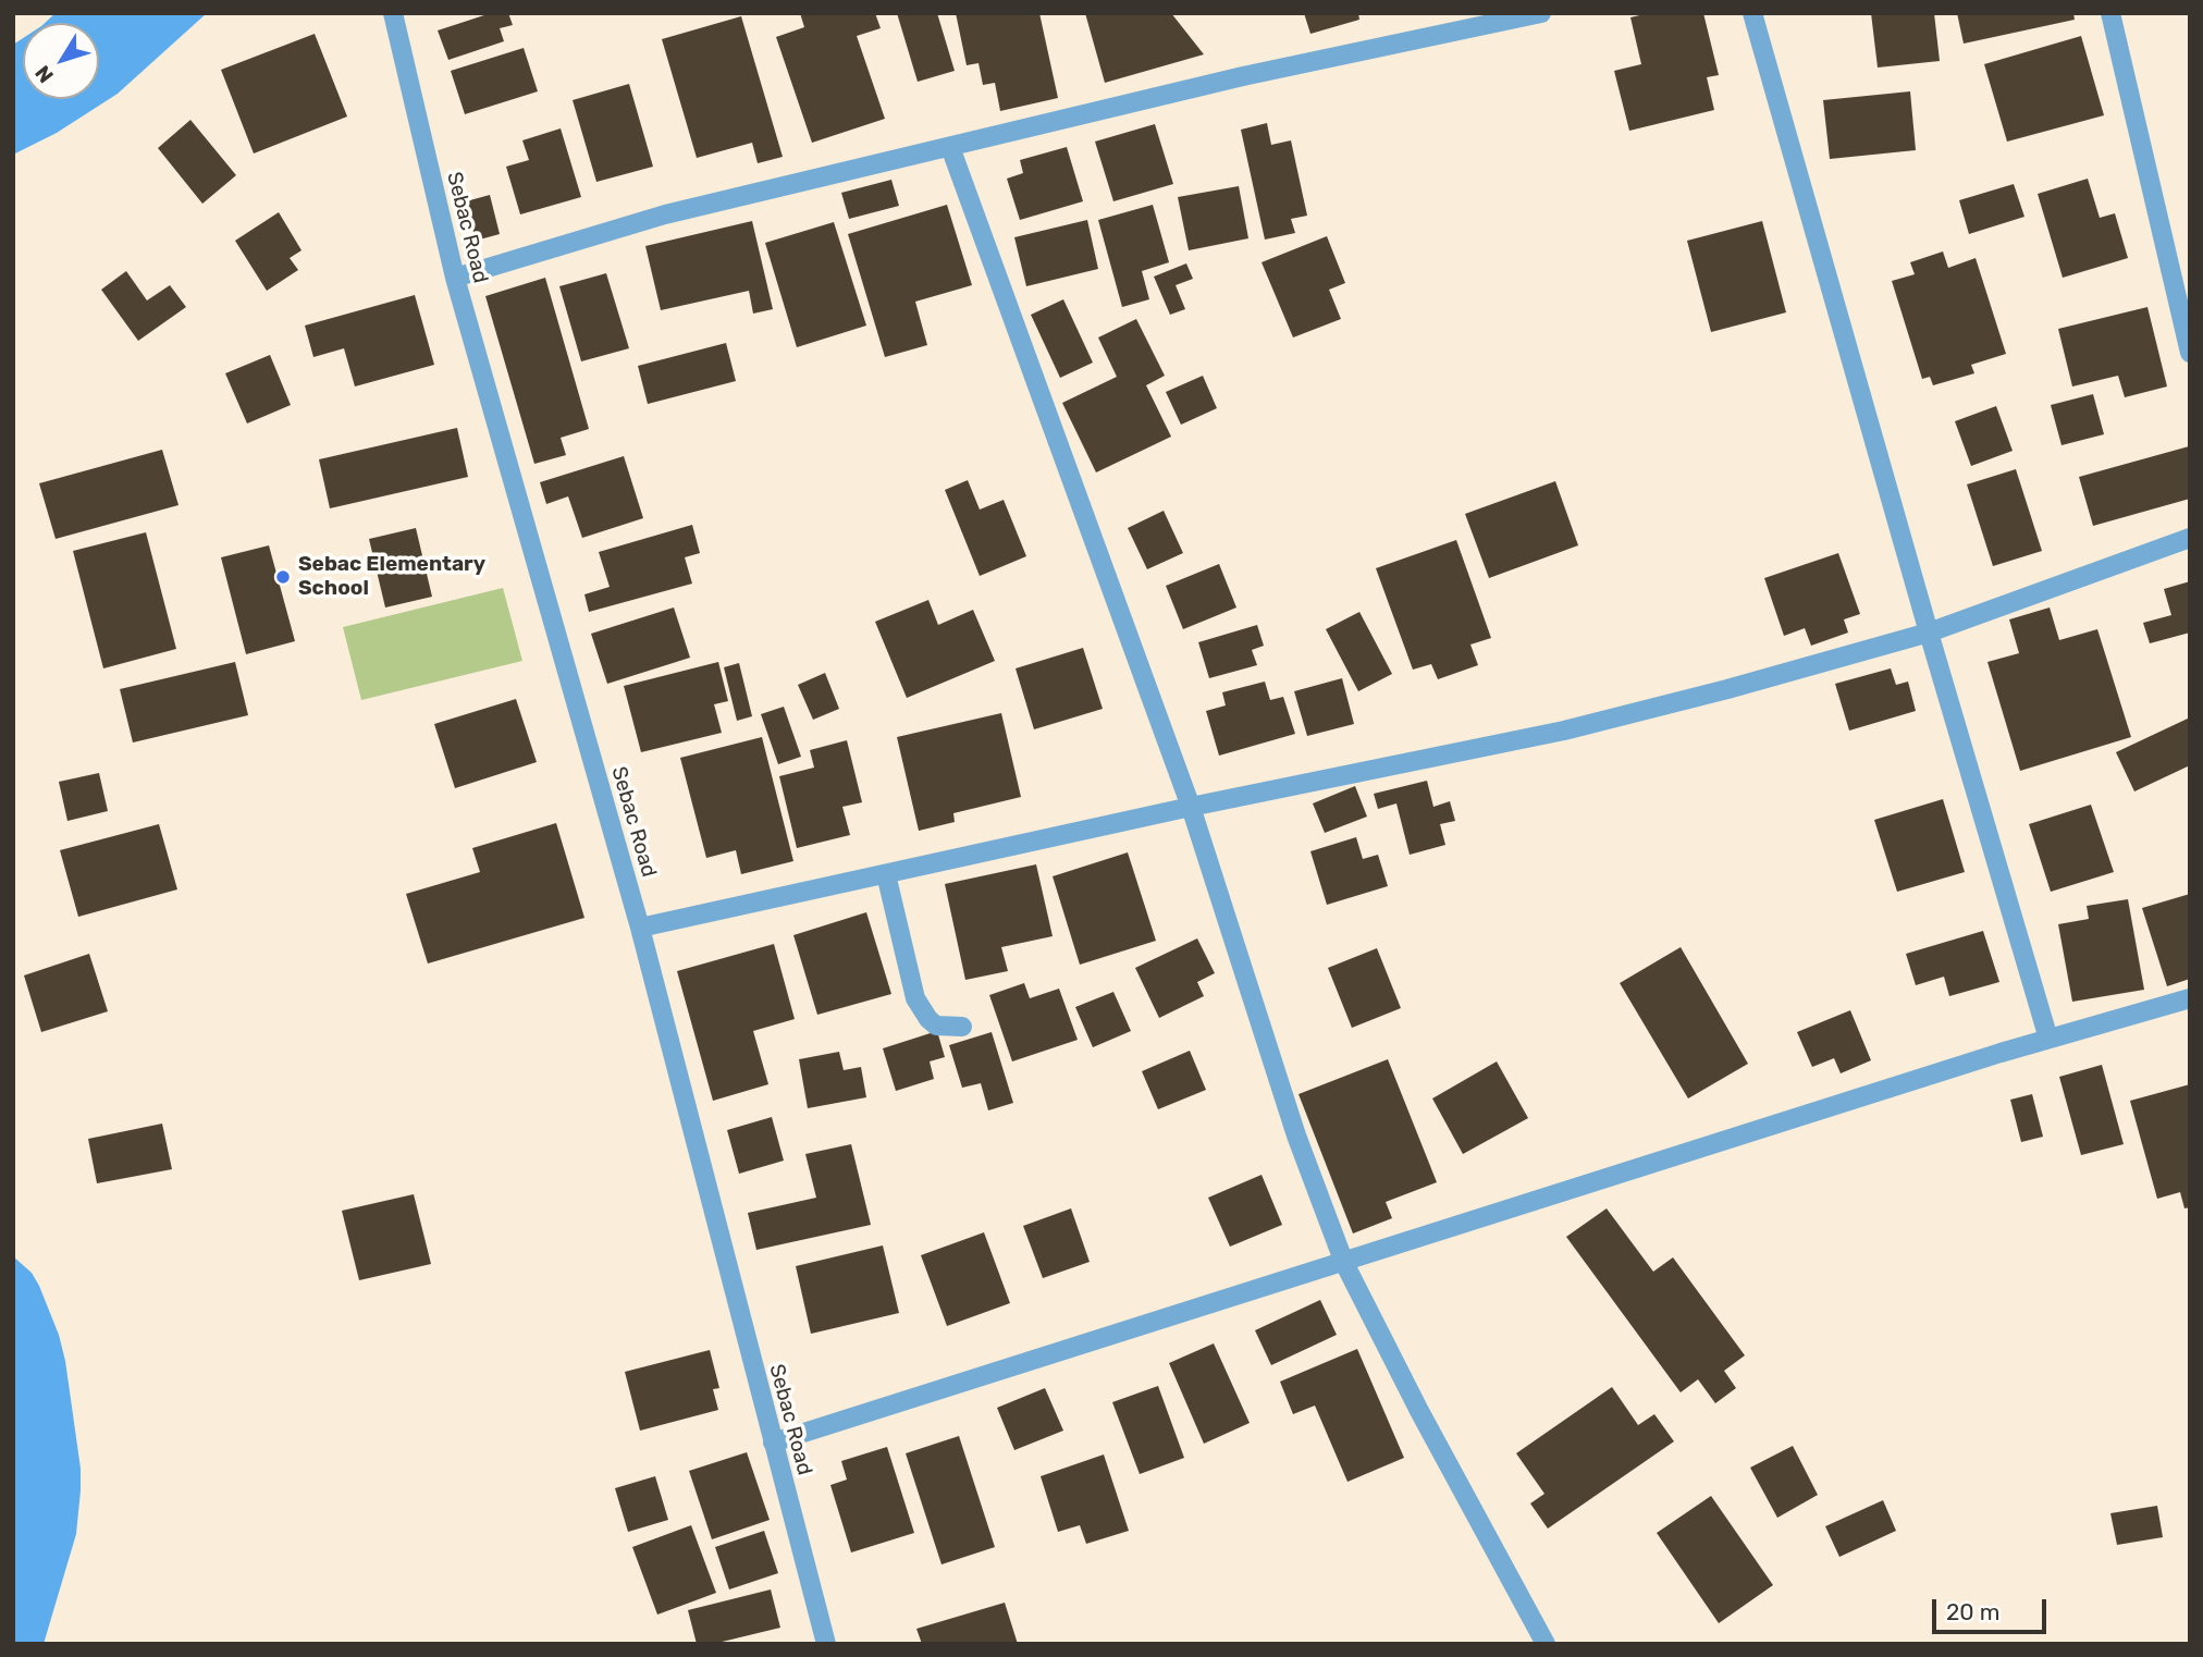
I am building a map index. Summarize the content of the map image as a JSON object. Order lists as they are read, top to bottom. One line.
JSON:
{"streets":{"street":["Sebac Road"]},"places":["Sebac Elementary School"],"scale_bar":"20 m","north":"bottom left"}
